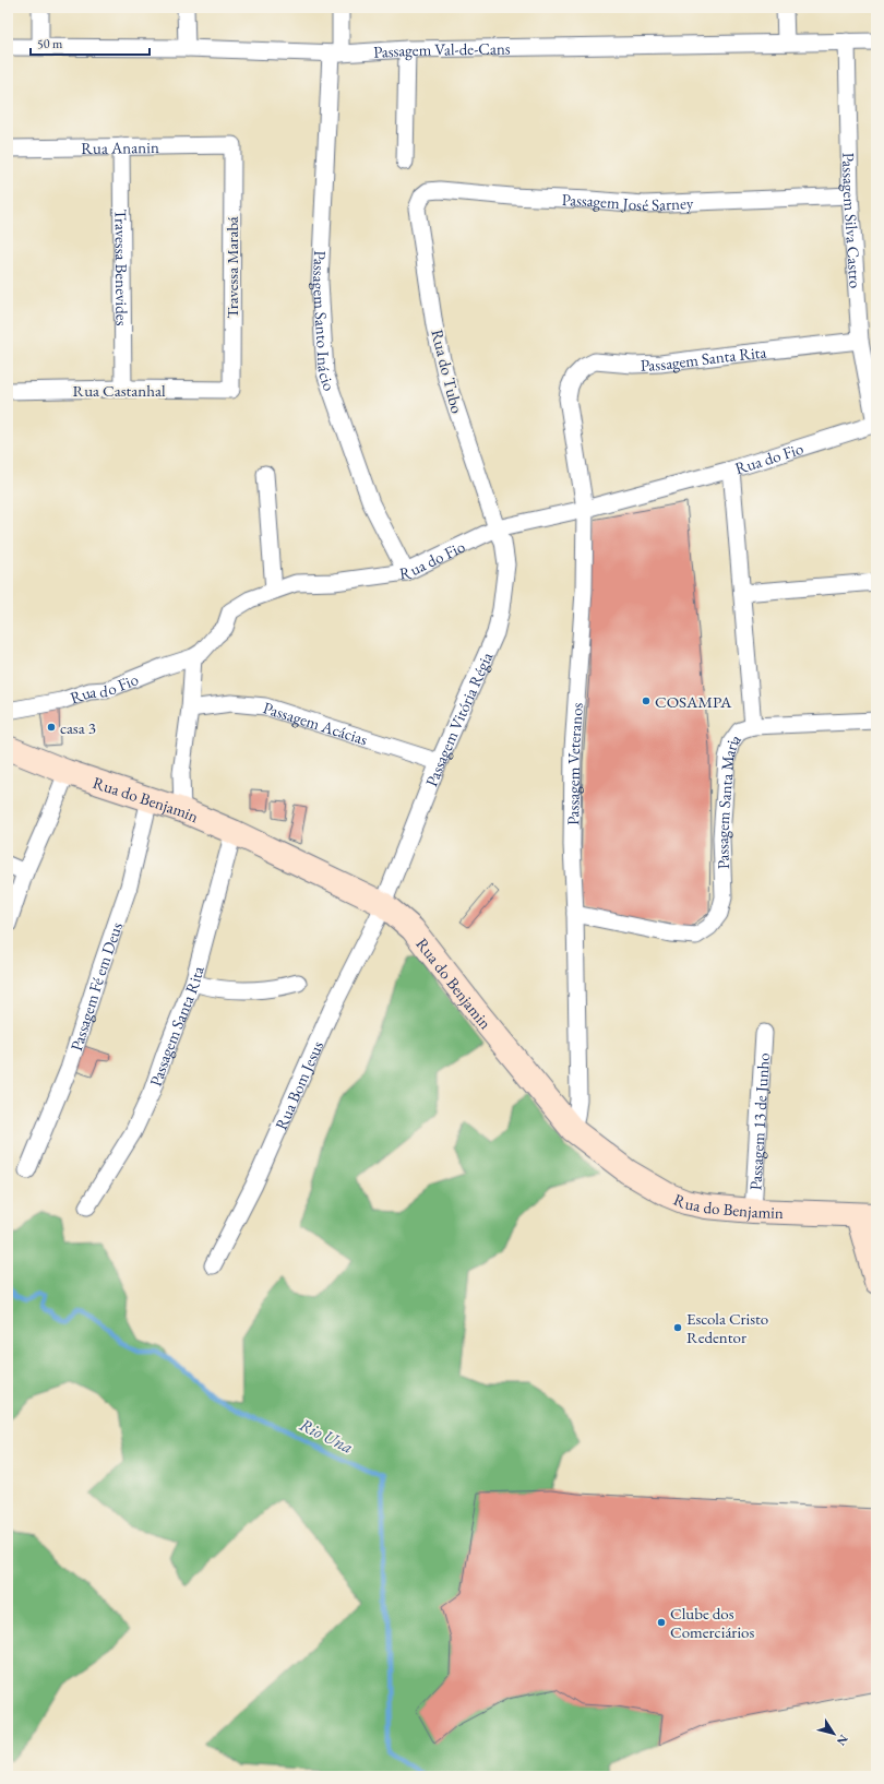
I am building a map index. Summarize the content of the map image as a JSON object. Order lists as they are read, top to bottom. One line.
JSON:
{"streets":{"main road":["Rua do Benjamin"],"street":["Passagem Val-de-Cans","Rua Ananin","Passagem José Sarney","Passagem Silva Castro","Travessa Benevides","Travessa Marabá","Passagem Santo Inácio","Passagem Santa Rita","Rua do Tubo","Rua Castanhal","Rua do Fio","Passagem Vitória Régia","Passagem Acácias","Passagem Veteranos","Passagem Santa Maria","Passagem Fé em Deus","Rua Bom Jesus","Passagem 13 de Junho"]},"crossings":[["Passagem Val-de-Cans","Passagem Silva Castro"],["Passagem Val-de-Cans","Passagem Santo Inácio"],["Rua Ananin","Travessa Benevides"],["Rua Ananin","Travessa Marabá"],["Passagem José Sarney","Passagem Silva Castro"],["Passagem José Sarney","Rua do Tubo"],["Passagem Silva Castro","Passagem Santa Rita"],["Passagem Silva Castro","Rua do Fio"],["Travessa Benevides","Rua Castanhal"],["Travessa Marabá","Rua Castanhal"],["Passagem Santo Inácio","Rua do Fio"],["Passagem Santa Rita","Passagem Veteranos"],["Passagem Santa Rita","Rua do Benjamin"],["Rua do Tubo","Rua do Fio"],["Rua do Tubo","Passagem Vitória Régia"],["Rua do Fio","Passagem Vitória Régia"],["Rua do Fio","Passagem Veteranos"],["Rua do Fio","Passagem Santa Maria"],["Passagem Vitória Régia","Passagem Acácias"],["Passagem Vitória Régia","Rua do Benjamin"],["Passagem Vitória Régia","Rua Bom Jesus"],["Passagem Veteranos","Rua do Benjamin"],["Passagem Veteranos","Passagem Santa Maria"],["Rua do Benjamin","Passagem Fé em Deus"],["Rua do Benjamin","Rua Bom Jesus"],["Rua do Benjamin","Passagem 13 de Junho"]],"water":["Rio Una"],"places":["COSAMPA","casa 3","Escola Cristo Redentor","Clube dos Comerciários"],"scale_bar":"50 m","north":"bottom right"}
